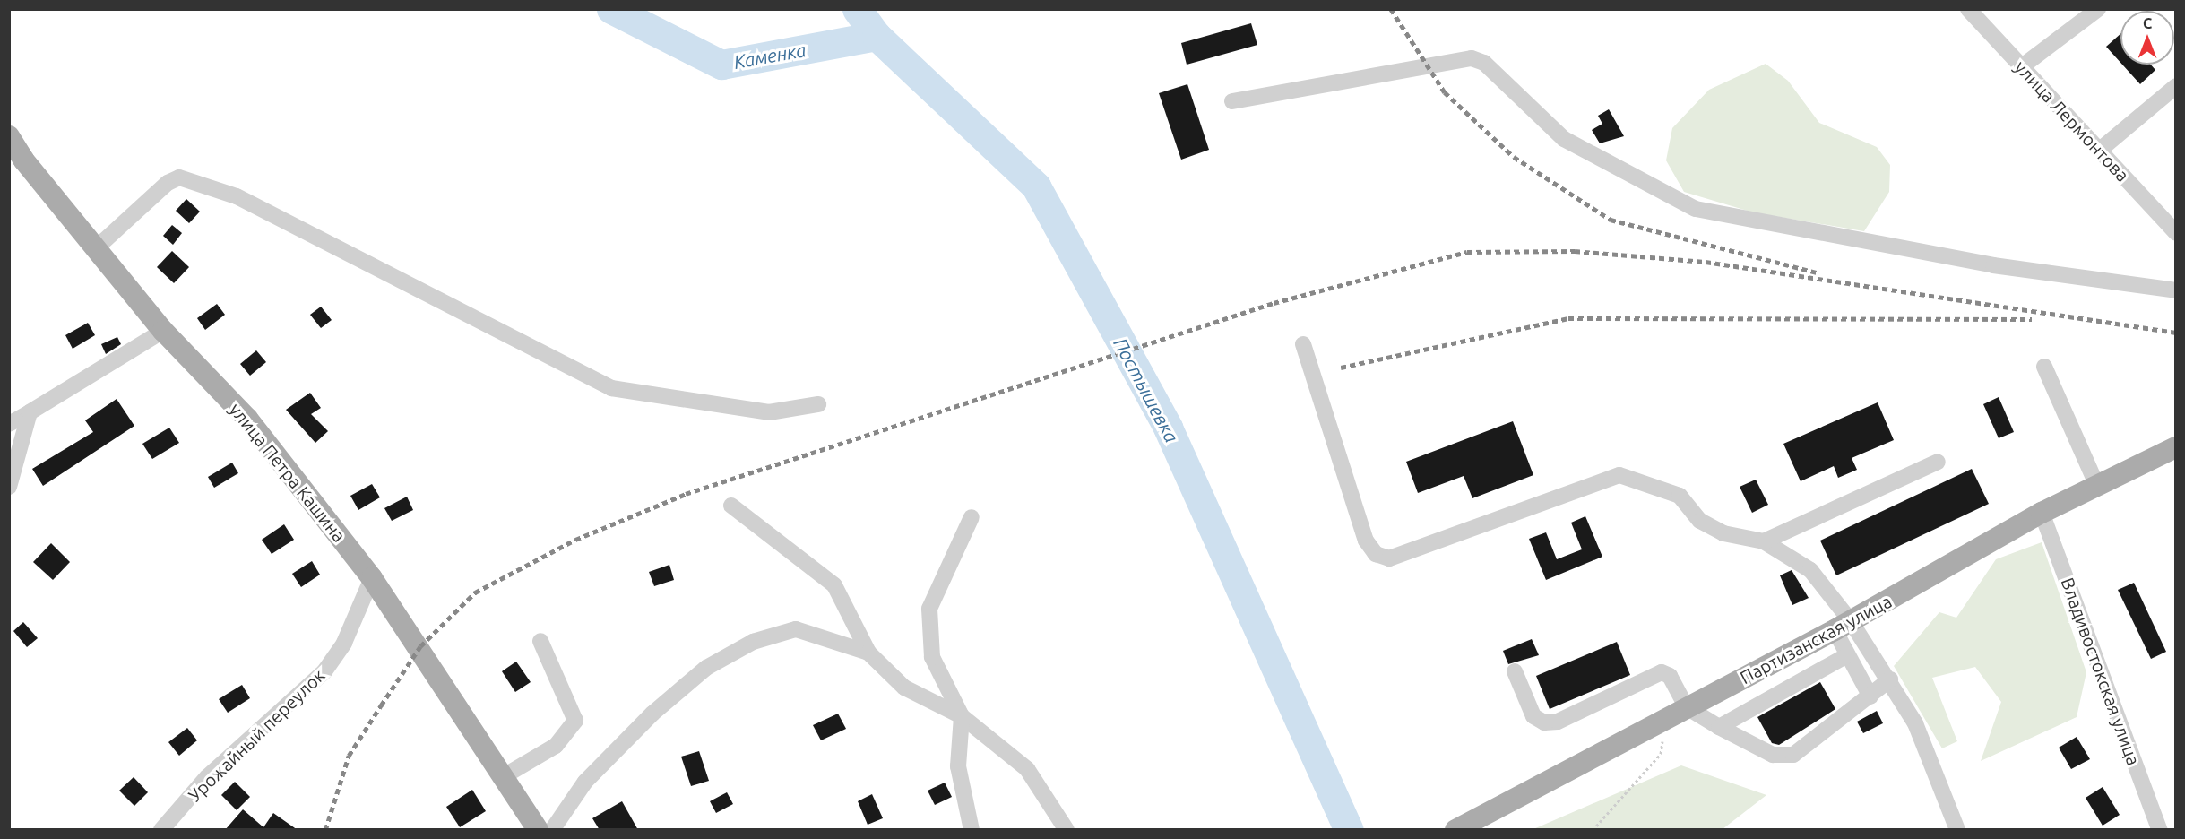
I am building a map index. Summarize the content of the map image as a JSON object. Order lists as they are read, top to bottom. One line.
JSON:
{"streets":{"main road":["улица Петра Кашина","Партизанская улица"],"street":["улица Лермонтова","Владивостокская улица","Урожайный переулок"]},"crossings":[["улица Петра Кашина","Урожайный переулок"],["Партизанская улица","Владивостокская улица"]],"water":["Каменка","Постышевка"],"north":"top"}
